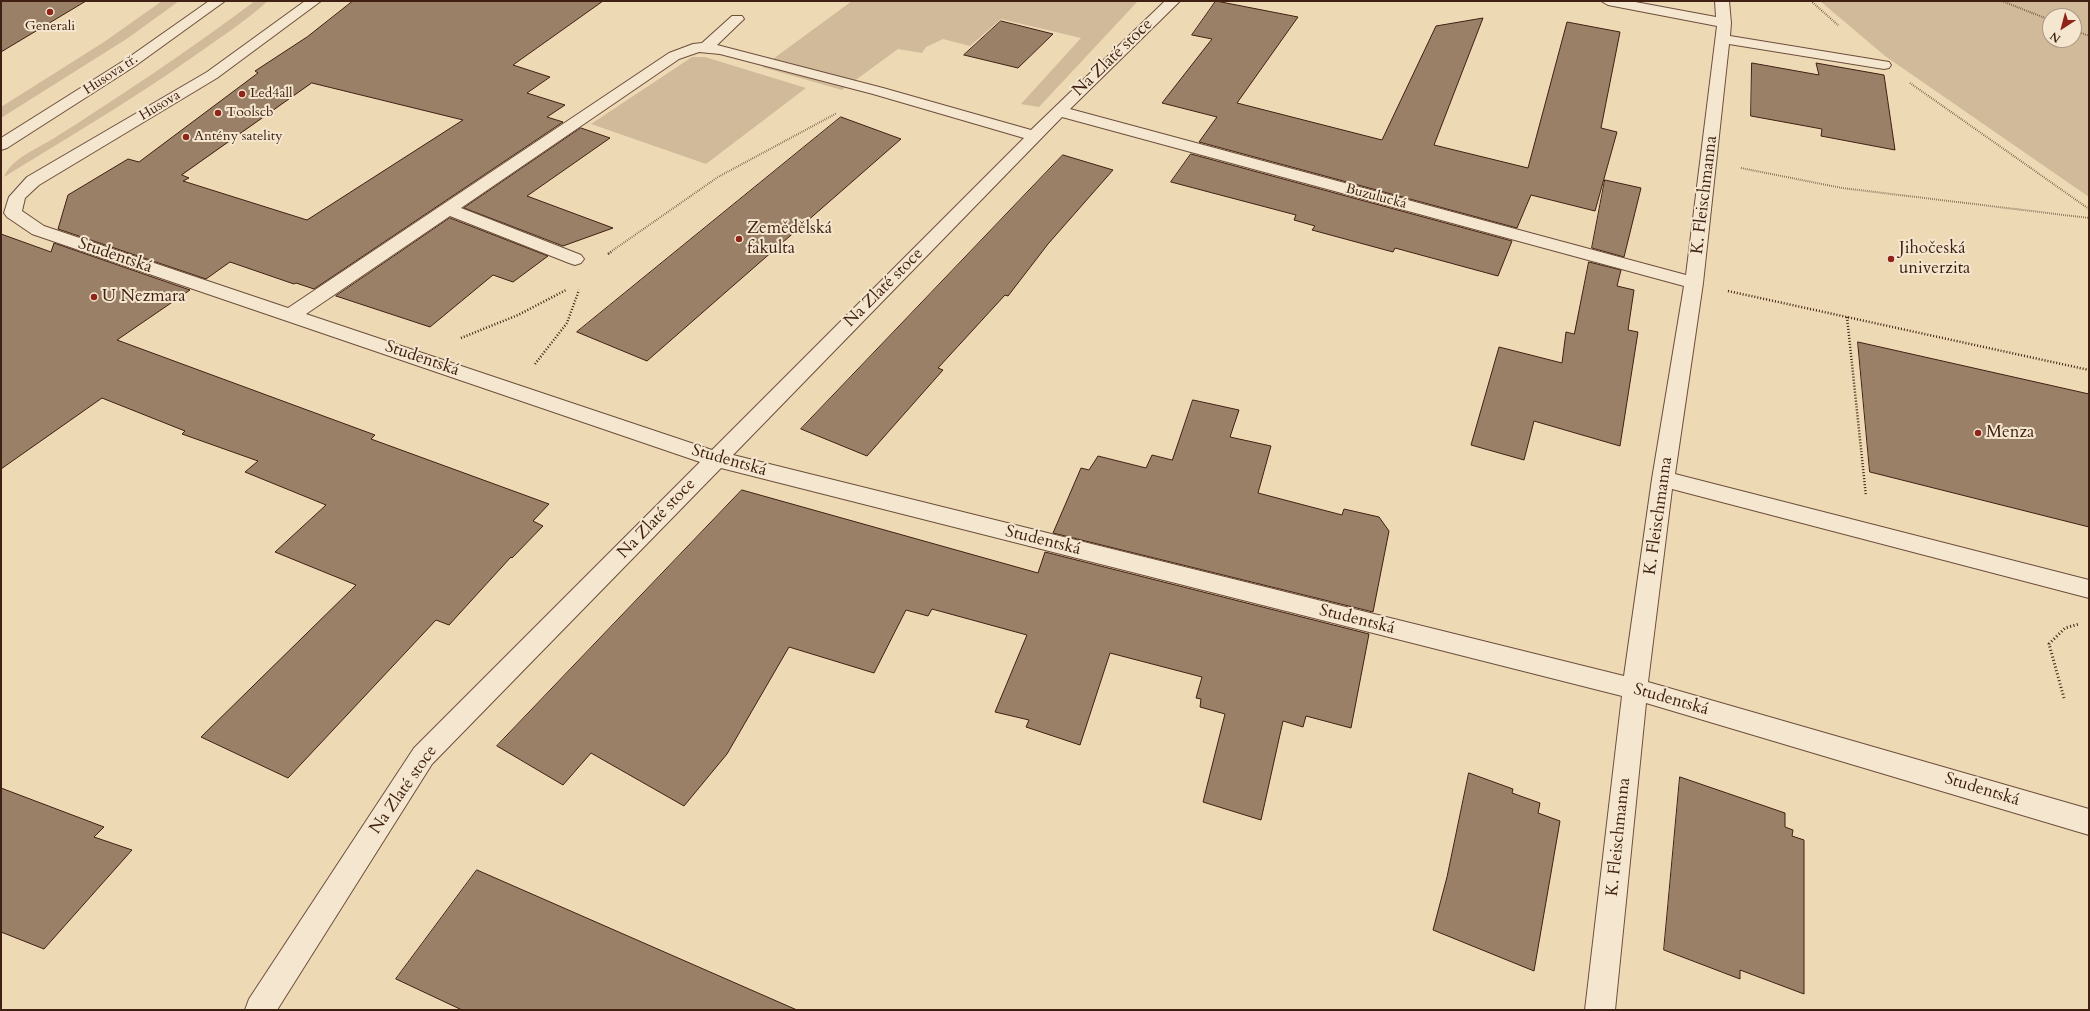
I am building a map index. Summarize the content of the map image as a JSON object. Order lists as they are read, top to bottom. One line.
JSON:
{"streets":{"street":["Na Zlaté stoce","Husova tř.","Husova","K. Fleischmanna","Buzulucká","Studentská"]},"crossings":[["Na Zlaté stoce","Buzulucká"],["Na Zlaté stoce","Studentská"],["Husova","Studentská"],["K. Fleischmanna","Buzulucká"],["K. Fleischmanna","Studentská"]],"places":["Generali","Led4all","Toolscb","Antény satelity","Zemědělská fakulta","Jihočeská univerzita","U Nezmara","Menza"],"north":"bottom left"}
